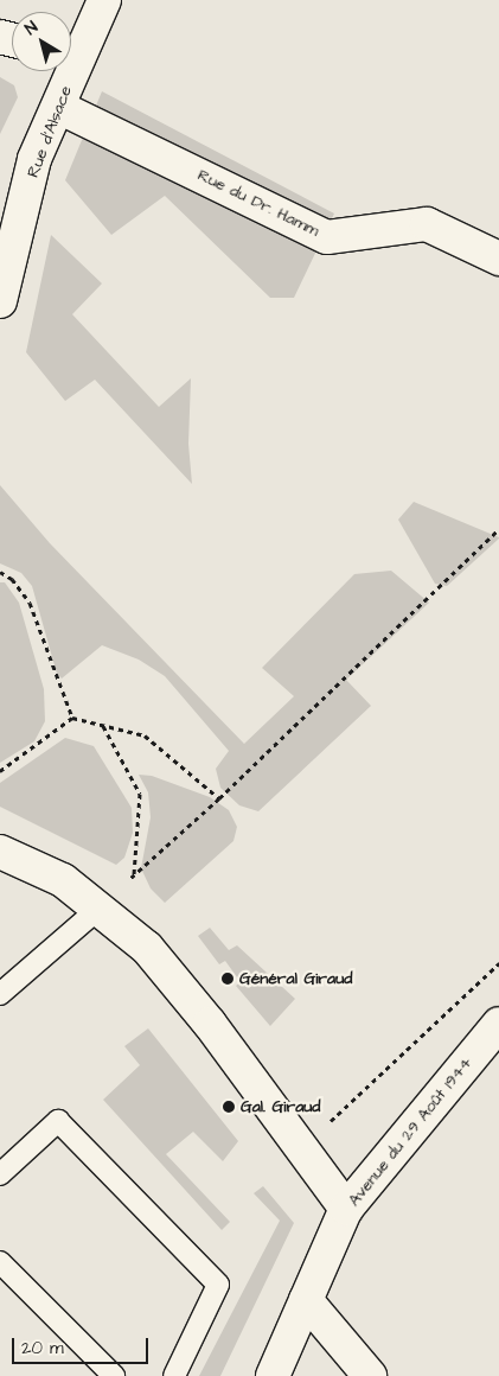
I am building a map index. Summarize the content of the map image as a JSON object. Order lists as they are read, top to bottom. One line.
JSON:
{"streets":{"street":["Rue d'Alsace","Rue du Dr. Hamm","Avenue du 29 Août 1944"]},"crossings":[["Rue d'Alsace","Rue du Dr. Hamm"]],"places":["Général Giraud","Gal. Giraud"],"scale_bar":"20 m","north":"top left"}
